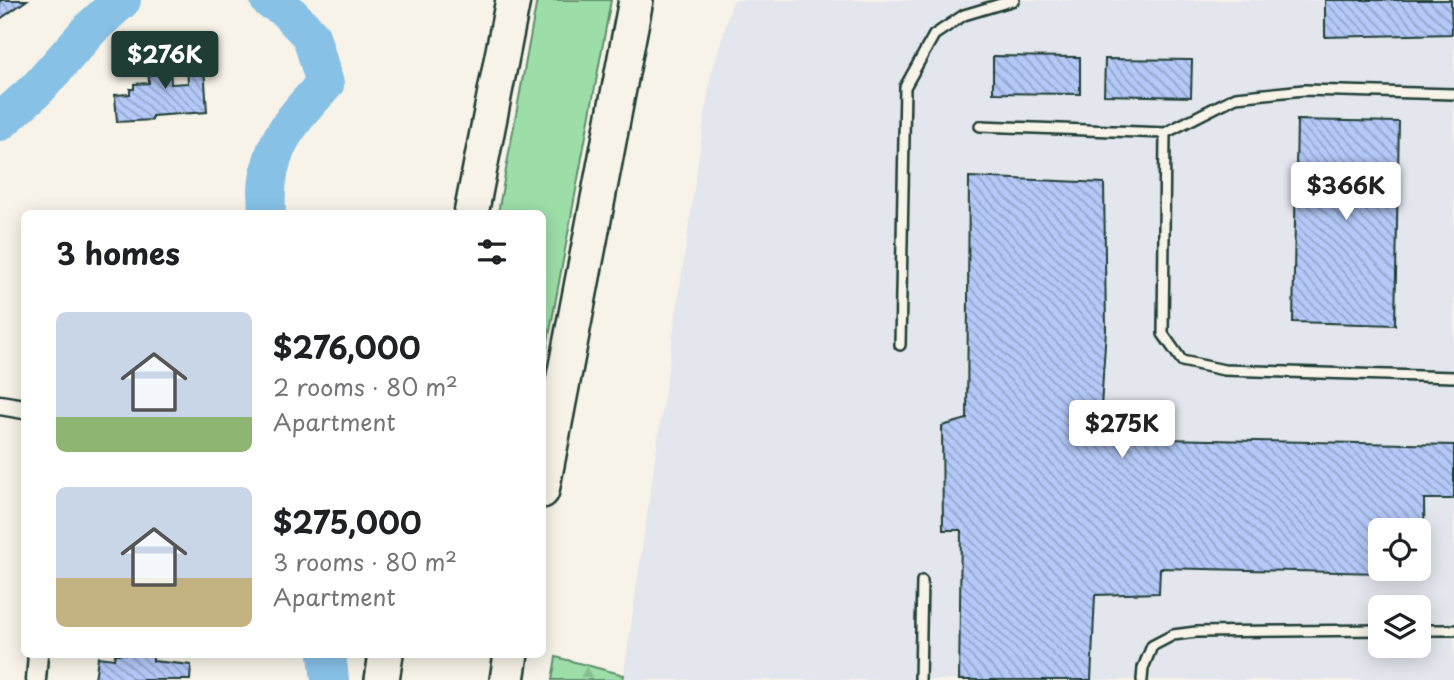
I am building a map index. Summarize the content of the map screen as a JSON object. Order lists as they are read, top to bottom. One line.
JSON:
{"page":{"price":["$276K","$366K","$275K"],"heading":"3 homes","list":[{"name":"$276,000","note":"2 rooms · 80 m² · Apartment"},{"name":"$275,000","note":"3 rooms · 80 m² · Apartment"}]}}
